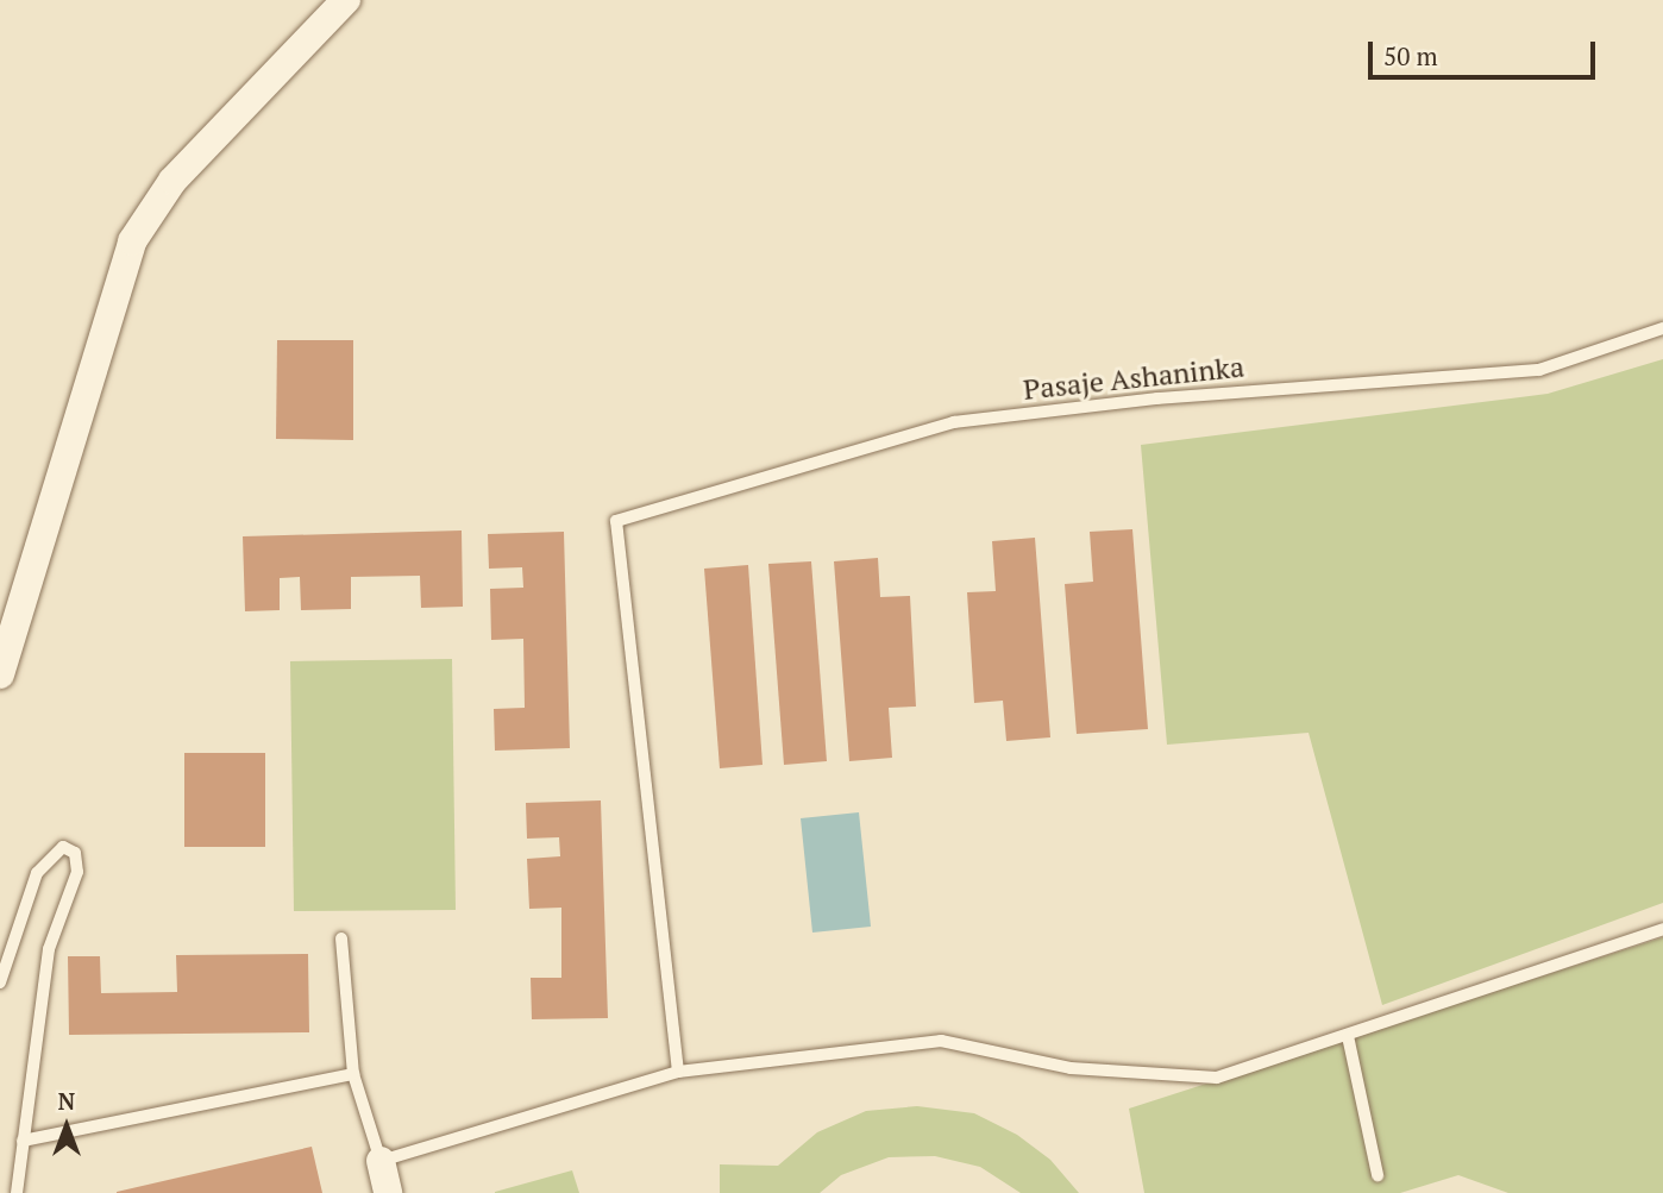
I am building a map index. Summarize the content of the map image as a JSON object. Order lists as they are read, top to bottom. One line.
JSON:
{"streets":{"lane":["Pasaje Ashaninka"]},"scale_bar":"50 m","north":"top"}
